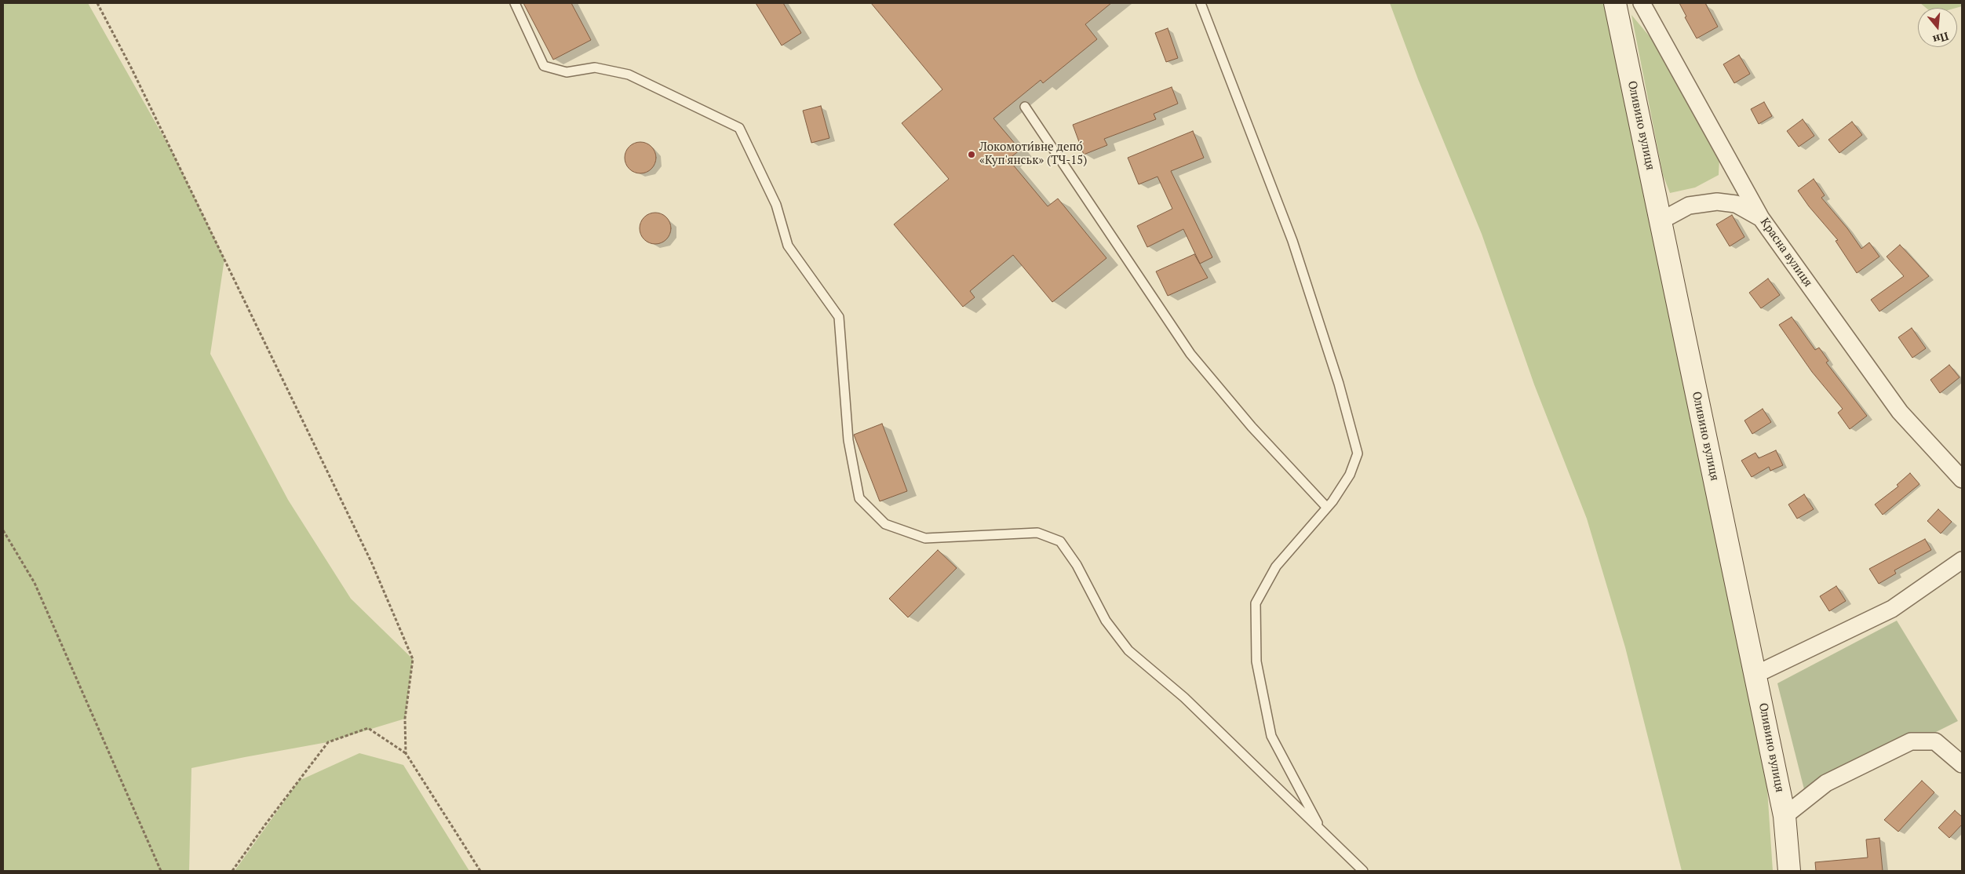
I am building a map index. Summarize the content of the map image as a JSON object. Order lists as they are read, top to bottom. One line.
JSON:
{"streets":{"street":["Оливино вулиця","Красна вулиця"]},"places":["Локомоти́вне депо́ «Куп'янськ» (ТЧ-15)"],"north":"bottom"}
